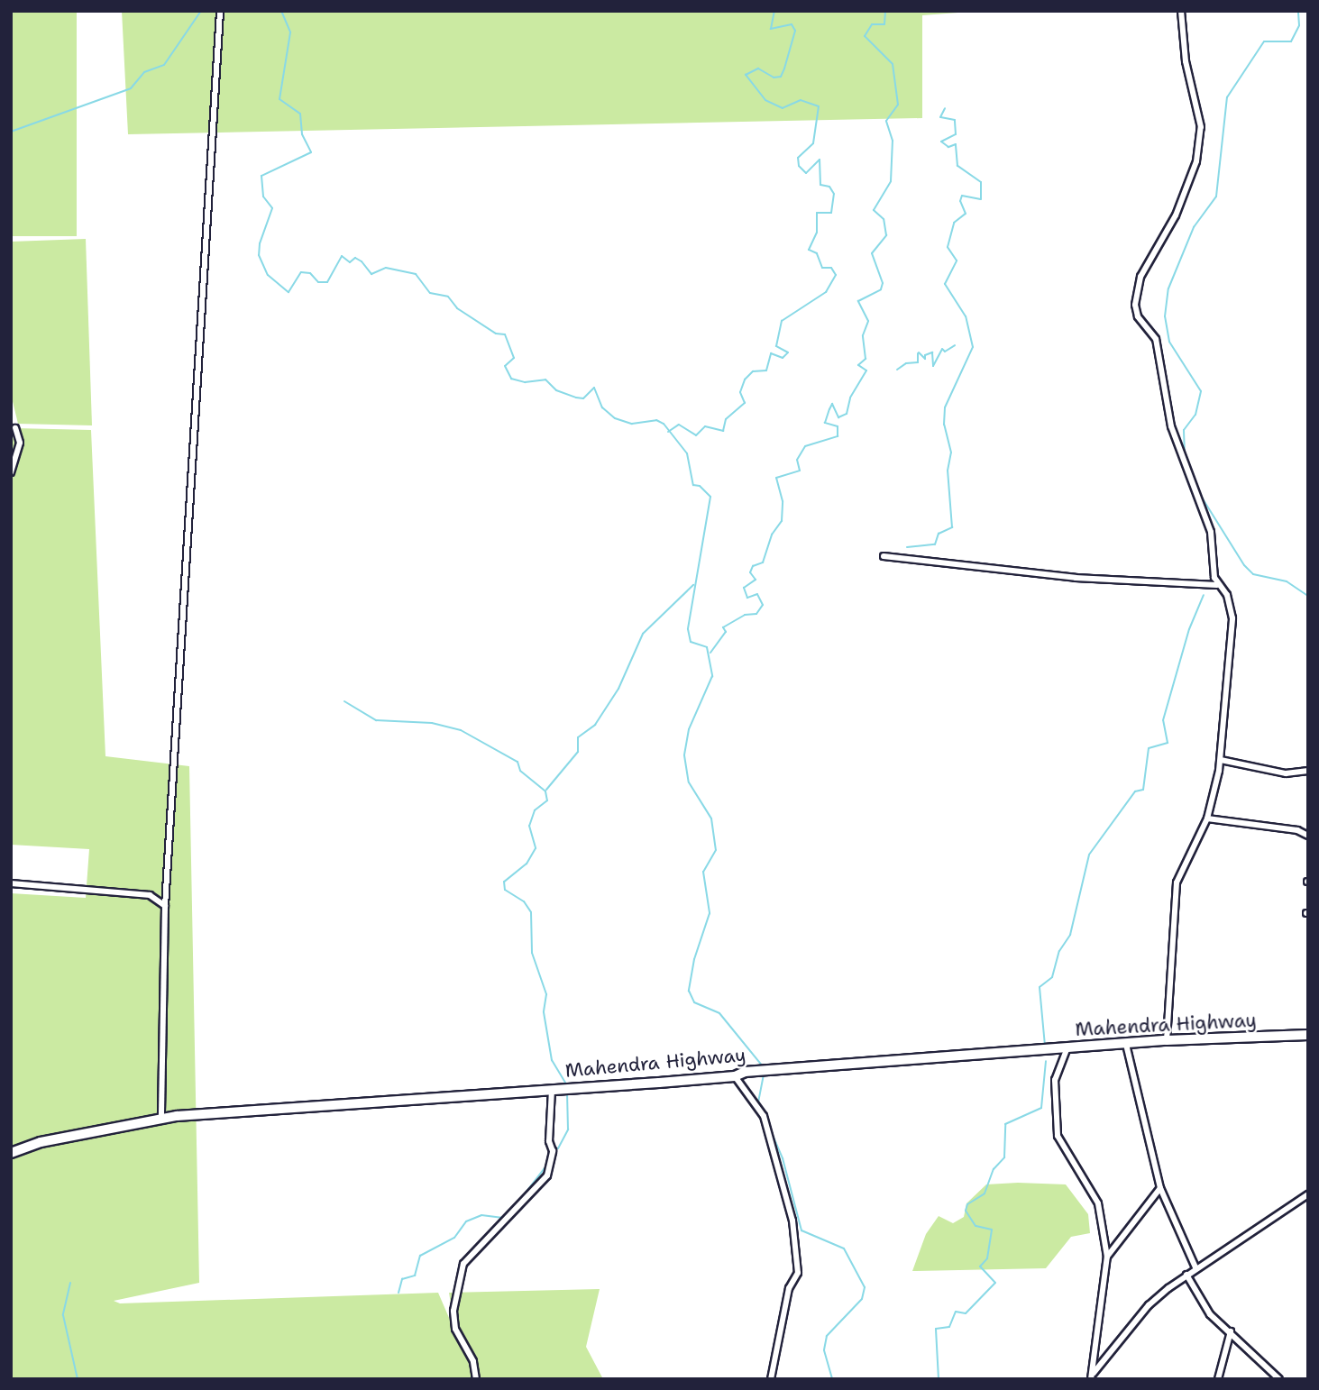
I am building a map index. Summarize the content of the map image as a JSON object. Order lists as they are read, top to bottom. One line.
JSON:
{"streets":{"highway":["Mahendra Highway"]}}
